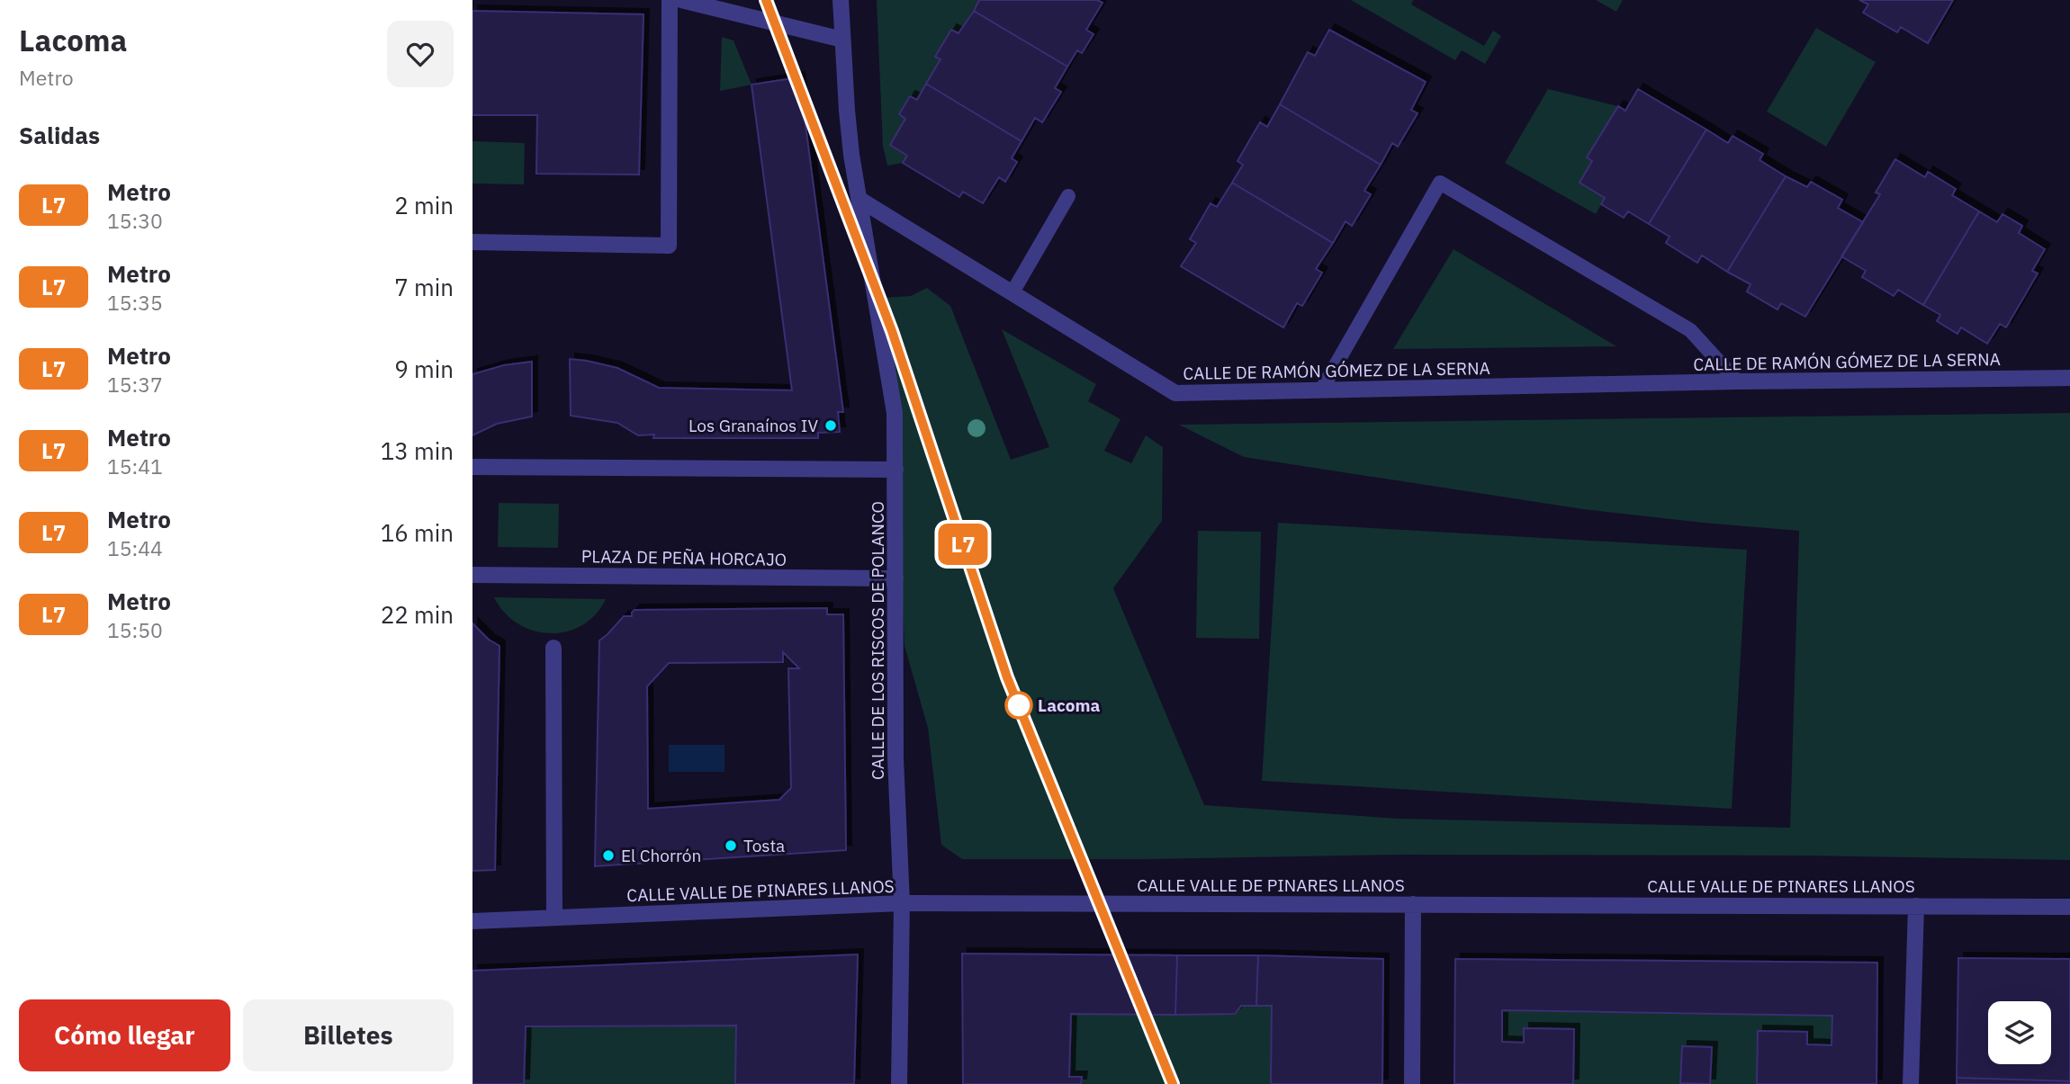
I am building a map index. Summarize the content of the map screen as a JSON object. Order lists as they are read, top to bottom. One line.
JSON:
{"streets":{"street":["CALLE DE RAMÓN GÓMEZ DE LA SERNA","PLAZA DE PEÑA HORCAJO","CALLE DE LOS RISCOS DE POLANCO","CALLE VALLE DE PINARES LLANOS"]},"crossings":[["CALLE DE RAMÓN GÓMEZ DE LA SERNA","CALLE DE LOS RISCOS DE POLANCO"],["PLAZA DE PEÑA HORCAJO","CALLE DE LOS RISCOS DE POLANCO"],["CALLE DE LOS RISCOS DE POLANCO","CALLE VALLE DE PINARES LLANOS"]],"places":["Los Granaínos IV","Lacoma","Tosta","El Chorrón"],"lines":["metro line L7"],"page":{"heading":[["Lacoma","Metro"],"Salidas"],"on_map":"L7","list":[{"mark":"L7","name":"Metro","note":"15:30","value":"2 min"},{"mark":"L7","name":"Metro","note":"15:35","value":"7 min"},{"mark":"L7","name":"Metro","note":"15:37","value":"9 min"},{"mark":"L7","name":"Metro","note":"15:41","value":"13 min"},{"mark":"L7","name":"Metro","note":"15:44","value":"16 min"},{"mark":"L7","name":"Metro","note":"15:50","value":"22 min"}],"buttons":["Cómo llegar","Billetes"]}}
